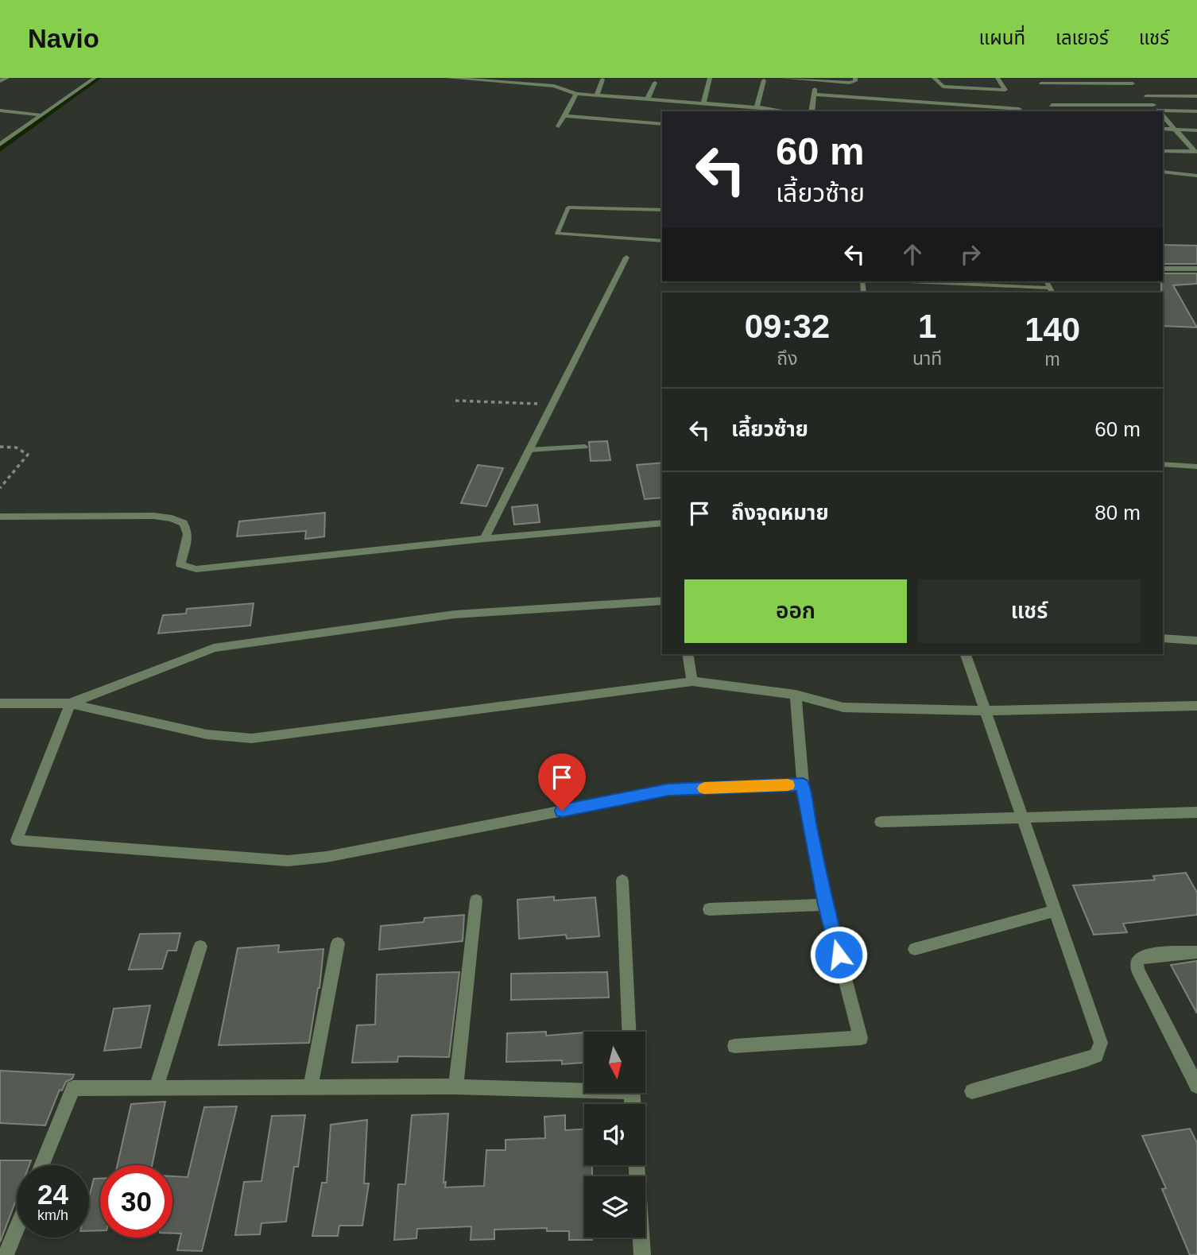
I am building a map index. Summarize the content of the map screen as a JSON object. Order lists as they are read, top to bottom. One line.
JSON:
{"north":"bottom","page":{"header":"Navio","nav":["แผนที่","เลเยอร์","แชร์"],"turn":["60 m","เลี้ยวซ้าย"],"eta":["09:32","ถึง","1","นาที","140","m"],"list":[{"name":"เลี้ยวซ้าย","value":"60 m"},{"name":"ถึงจุดหมาย","value":"80 m"}],"buttons":["ออก","แชร์"],"speed":"24 km/h","limit":"30"}}
